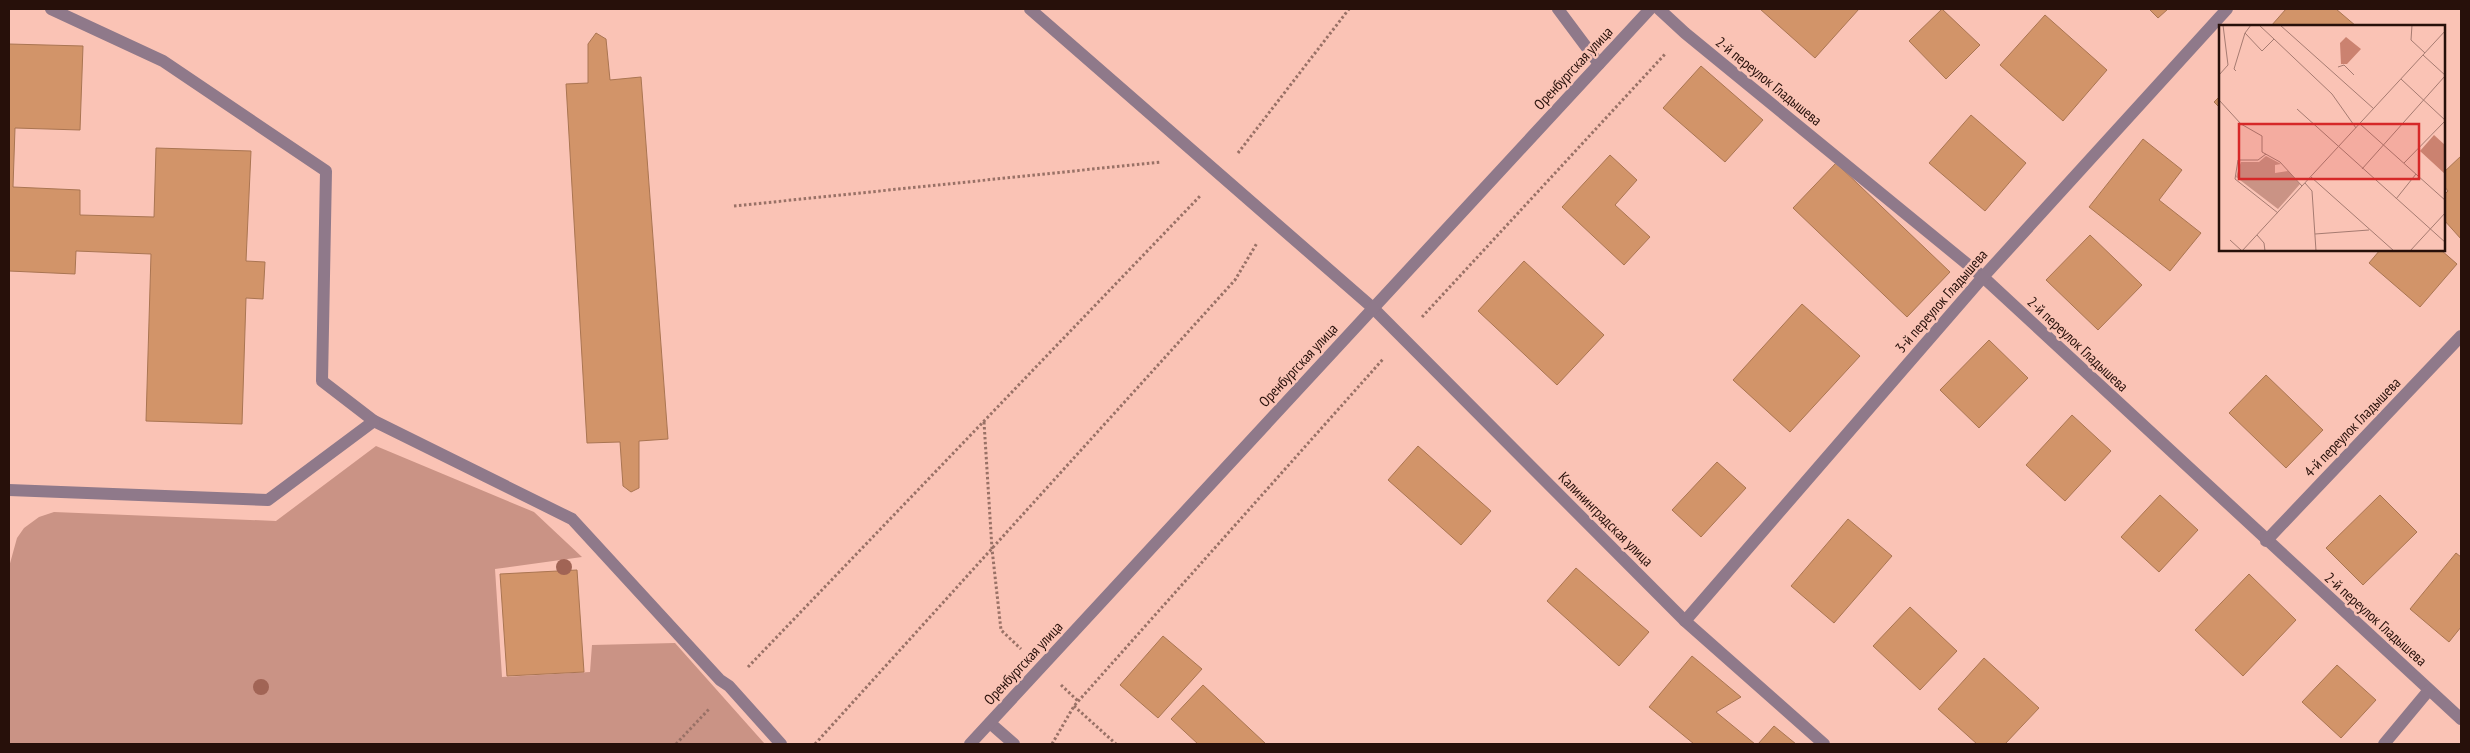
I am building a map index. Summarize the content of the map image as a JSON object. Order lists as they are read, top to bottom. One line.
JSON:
{"streets":{"street":["Оренбургская улица","2-й переулок Гладышева","3-й переулок Гладышева","4-й переулок Гладышева","Калининградская улица"]},"crossings":[["Оренбургская улица","Калининградская улица"],["2-й переулок Гладышева","3-й переулок Гладышева"],["2-й переулок Гладышева","4-й переулок Гладышева"],["3-й переулок Гладышева","Калининградская улица"]]}
